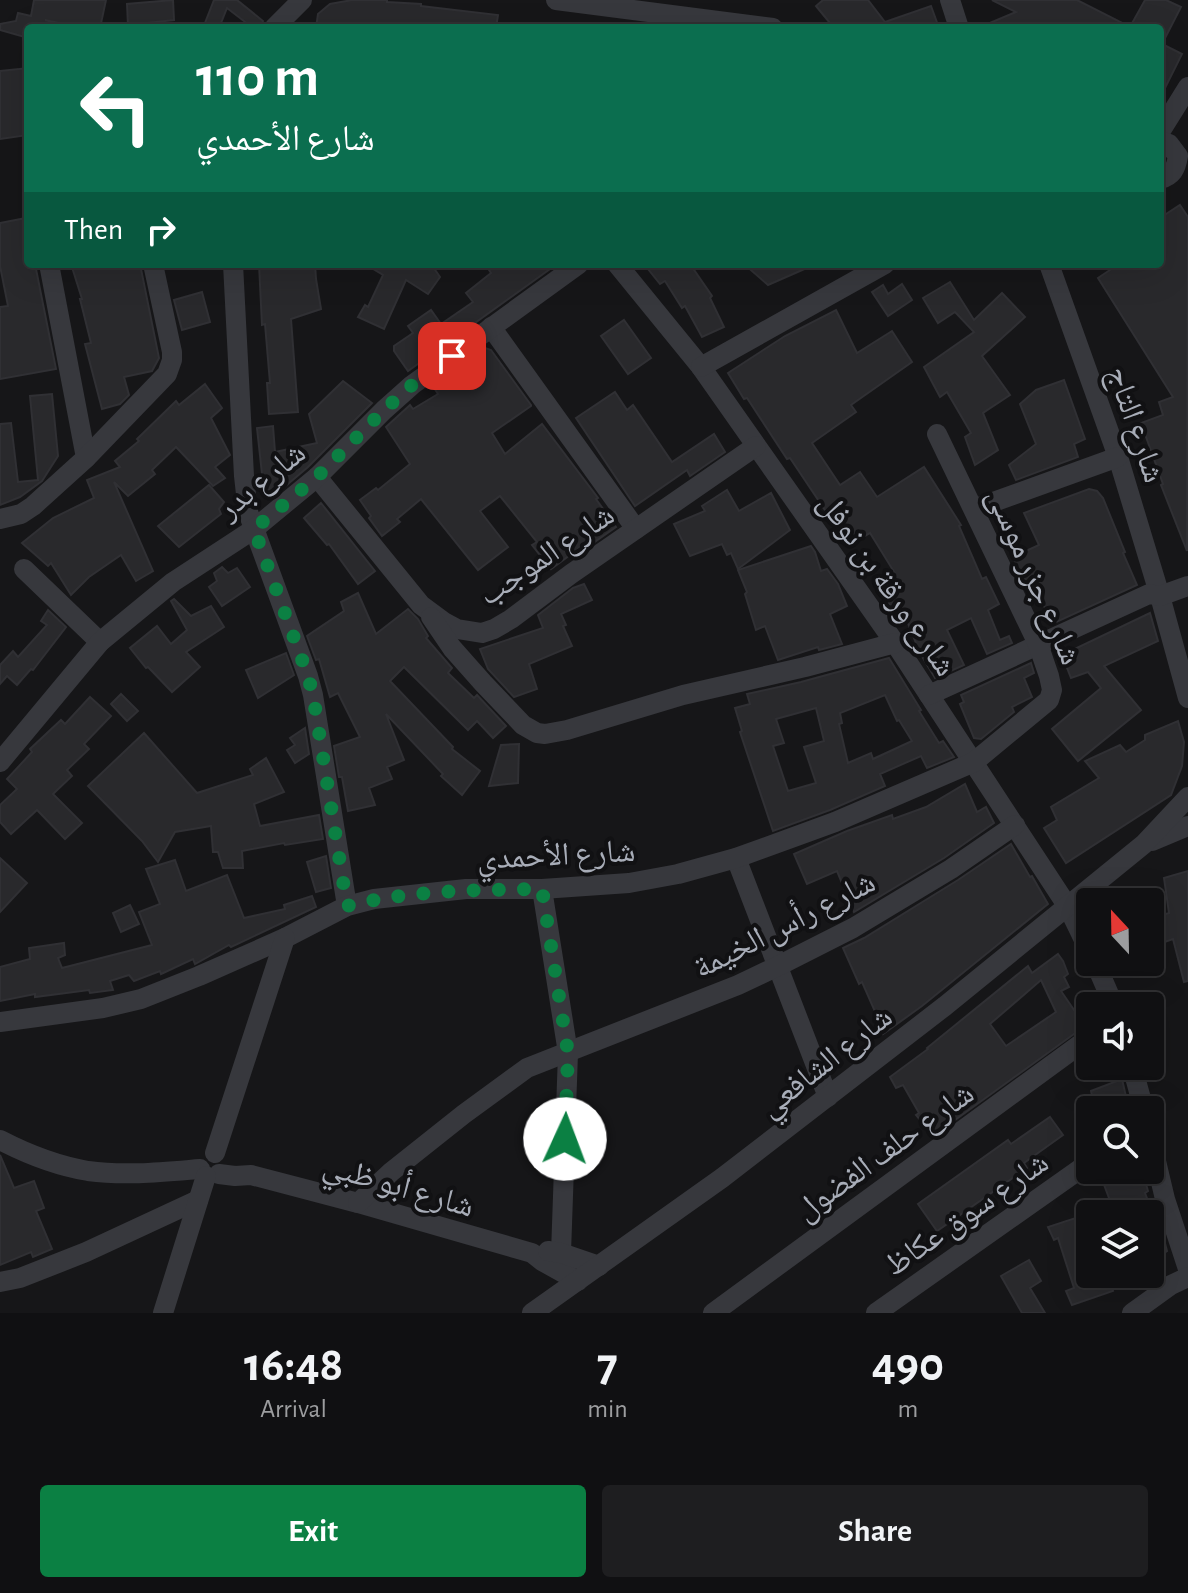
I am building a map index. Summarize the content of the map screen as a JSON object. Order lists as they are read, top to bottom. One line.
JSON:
{"streets":{"street":["شارع التاج","شارع بدر","شارع الموجب","شارع جزر موسى","شارع ورقة بن نوفل","شارع الأحمدي","شارع رأس الخيمة","شارع الشافعي","شارع حلف الفضول","شارع أبو ظبي","شارع سوق عكاظ"]},"crossings":[["شارع بدر","شارع الموجب"],["شارع الموجب","شارع ورقة بن نوفل"],["شارع جزر موسى","شارع ورقة بن نوفل"],["شارع جزر موسى","شارع الأحمدي"],["شارع ورقة بن نوفل","شارع الأحمدي"],["شارع ورقة بن نوفل","شارع رأس الخيمة"],["شارع ورقة بن نوفل","شارع الشافعي"],["شارع رأس الخيمة","شارع أبو ظبي"],["شارع الشافعي","شارع أبو ظبي"]],"north":"top","page":{"turn":["110 m","شارع الأحمدي"],"then":"Then","eta":["16:48","Arrival","7","min","490","m"],"buttons":["Exit","Share"]}}
